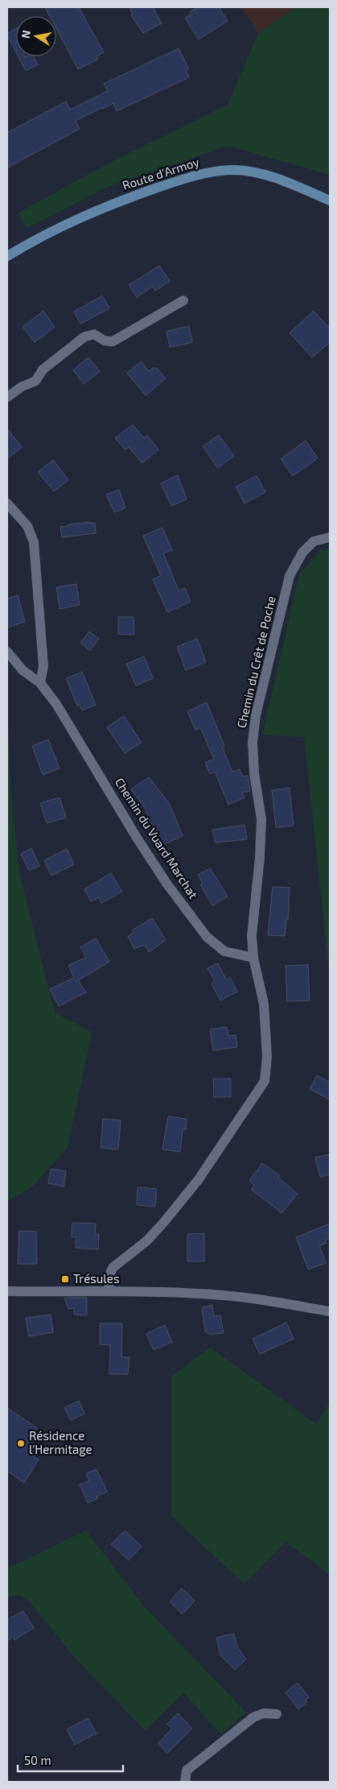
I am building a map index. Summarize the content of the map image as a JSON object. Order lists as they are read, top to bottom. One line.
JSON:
{"streets":{"main road":["Route d'Armoy"],"street":["Chemin du Crêt de Poche","Chemin du Vuard Marchat"]},"crossings":[["Chemin du Crêt de Poche","Chemin du Vuard Marchat"]],"places":{"transit":["Trésules"],"other":["Résidence l'Hermitage"]},"scale_bar":"50 m","north":"left"}
